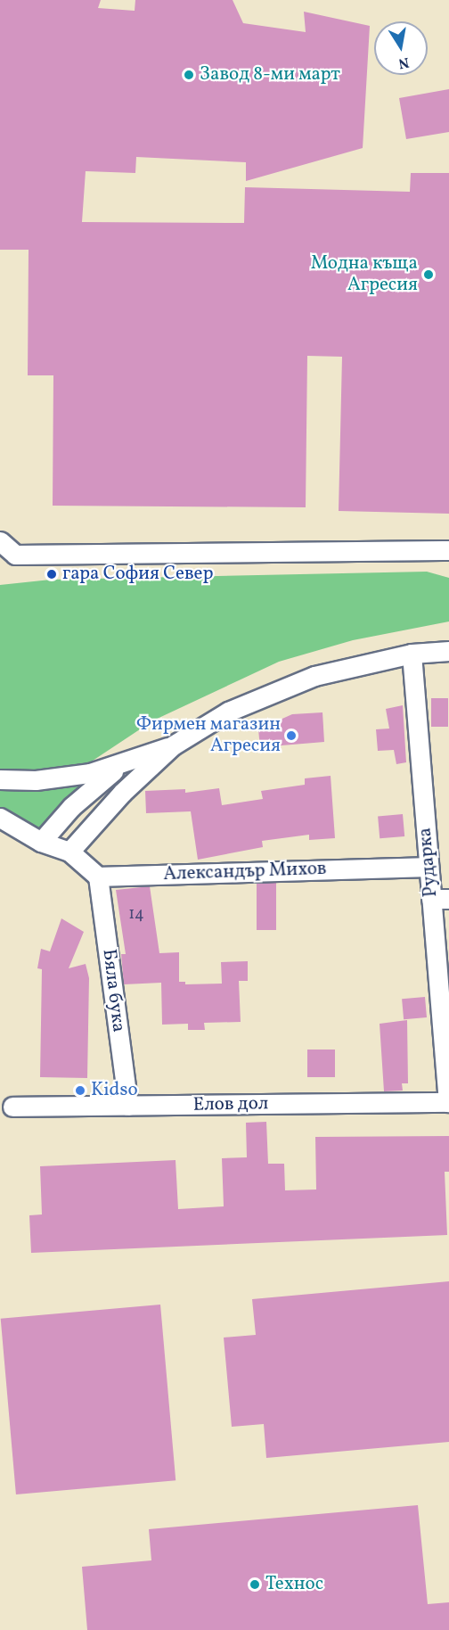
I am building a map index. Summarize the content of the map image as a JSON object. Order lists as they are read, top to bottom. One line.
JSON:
{"streets":{"street":["Рударка","Александър Михов","Бяла бука","Елов дол"]},"crossings":[["Рударка","Александър Михов"],["Рударка","Елов дол"],["Александър Михов","Бяла бука"],["Бяла бука","Елов дол"]],"places":["Завод 8-ми март","Модна къща Агресия","гара София Север","Фирмен магазин Агресия","Kidso","Технос"],"house_numbers":["14"],"north":"bottom"}
